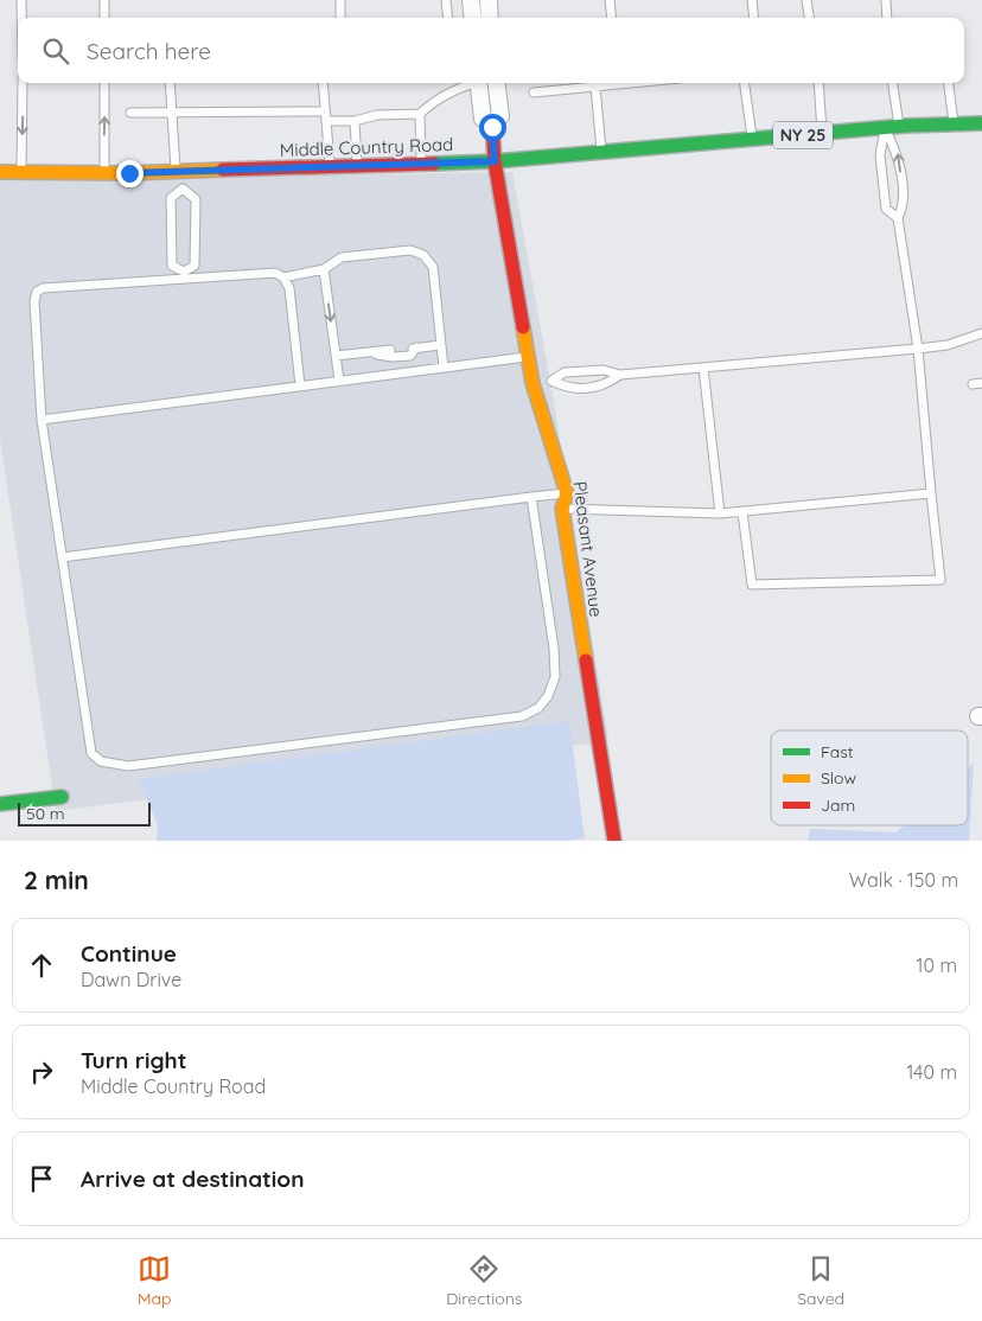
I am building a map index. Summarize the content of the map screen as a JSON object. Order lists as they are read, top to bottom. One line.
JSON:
{"streets":{"main road":["NY 25","Middle Country Road","Pleasant Avenue"]},"crossings":[["Middle Country Road","Pleasant Avenue"]],"legend":["Fast","Slow","Jam"],"scale_bar":"50 m","page":{"search":"Search here","scale":"50 m","heading":["2 min","Walk · 150 m"],"list":[["Continue","Dawn Drive","10 m"],["Turn right","Middle Country Road","140 m"],"Arrive at destination"],"nav":["Map","Directions","Saved"]}}
